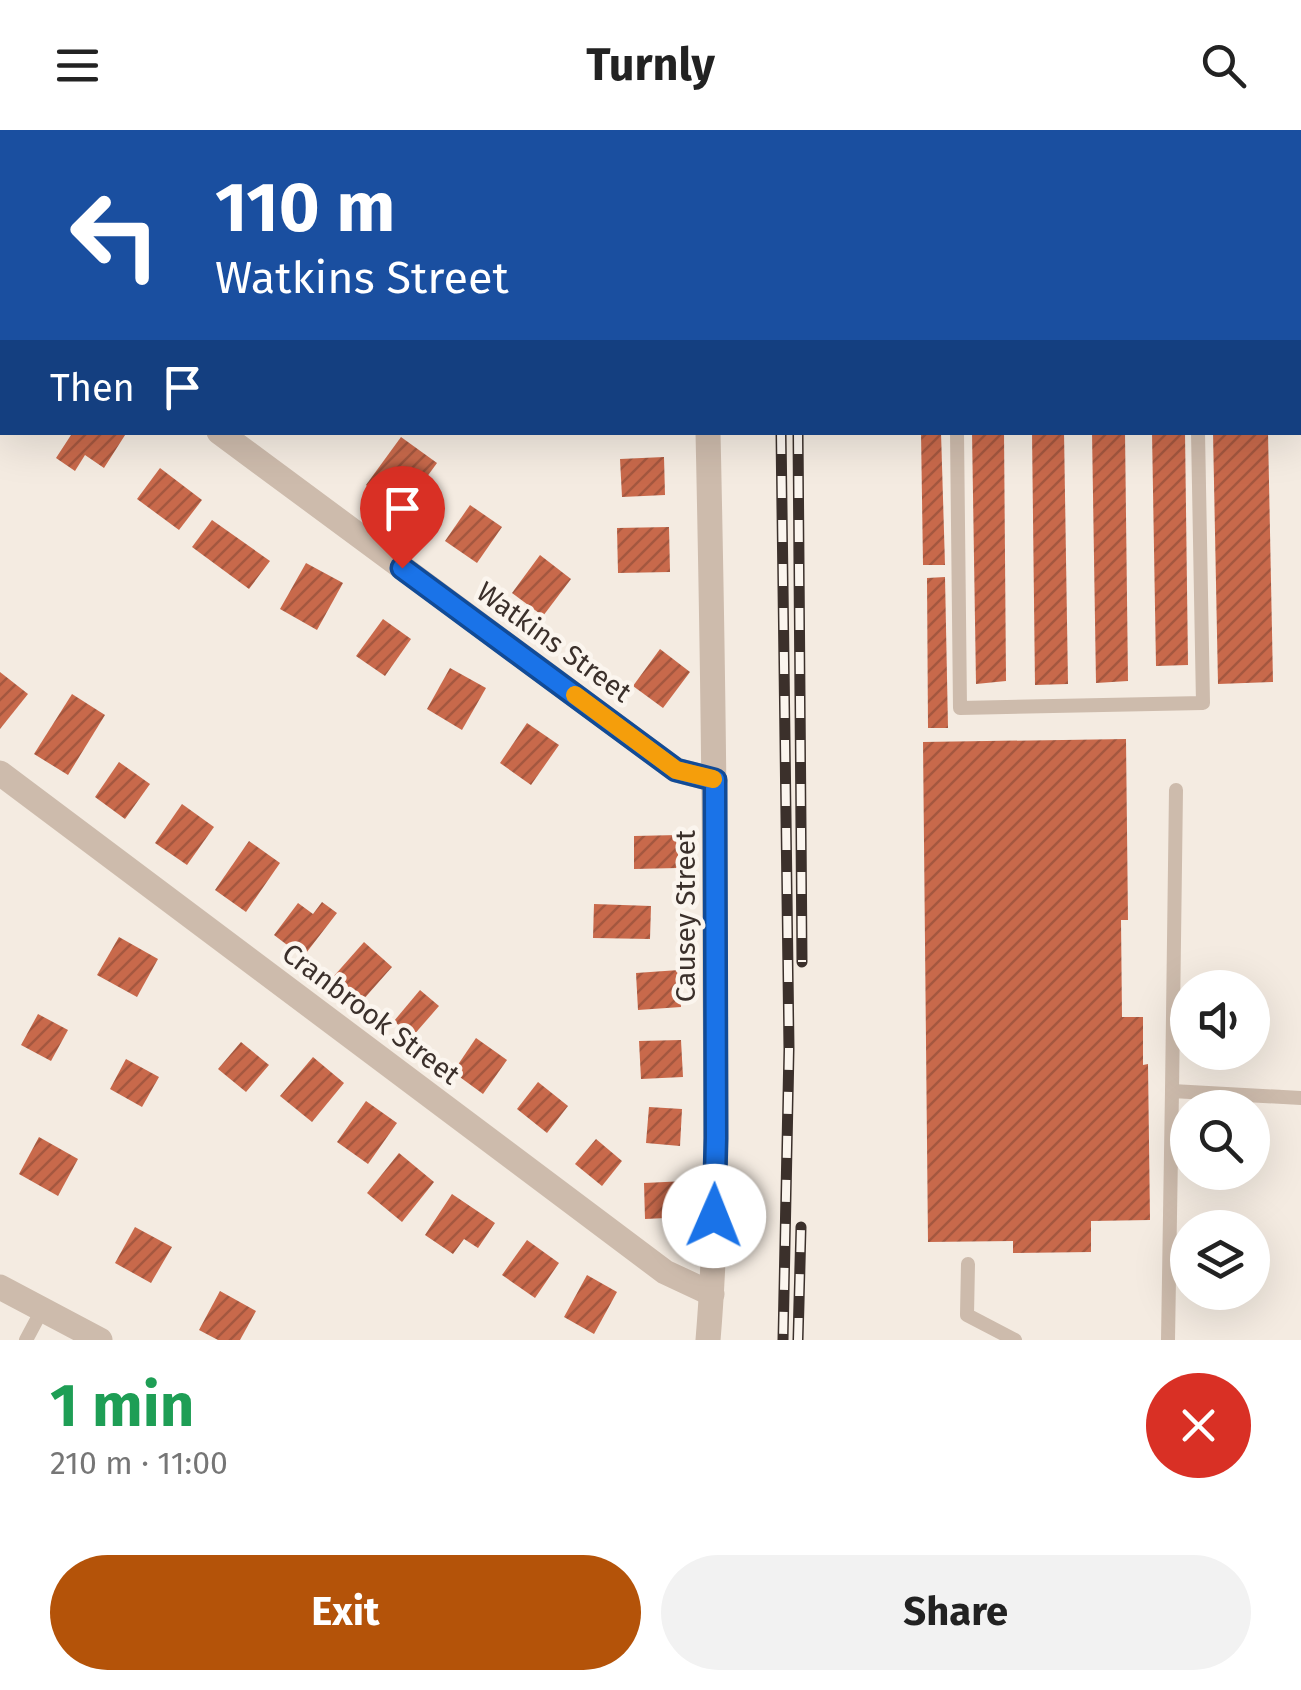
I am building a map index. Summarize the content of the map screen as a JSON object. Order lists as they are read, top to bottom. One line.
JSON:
{"streets":{"street":["Watkins Street","Causey Street","Cranbrook Street"]},"crossings":[["Watkins Street","Causey Street"],["Causey Street","Cranbrook Street"]],"page":{"header":"Turnly","turn":["110 m","Watkins Street"],"then":"Then","heading":["1 min","210 m · 11:00"],"buttons":["Exit","Share"]}}
